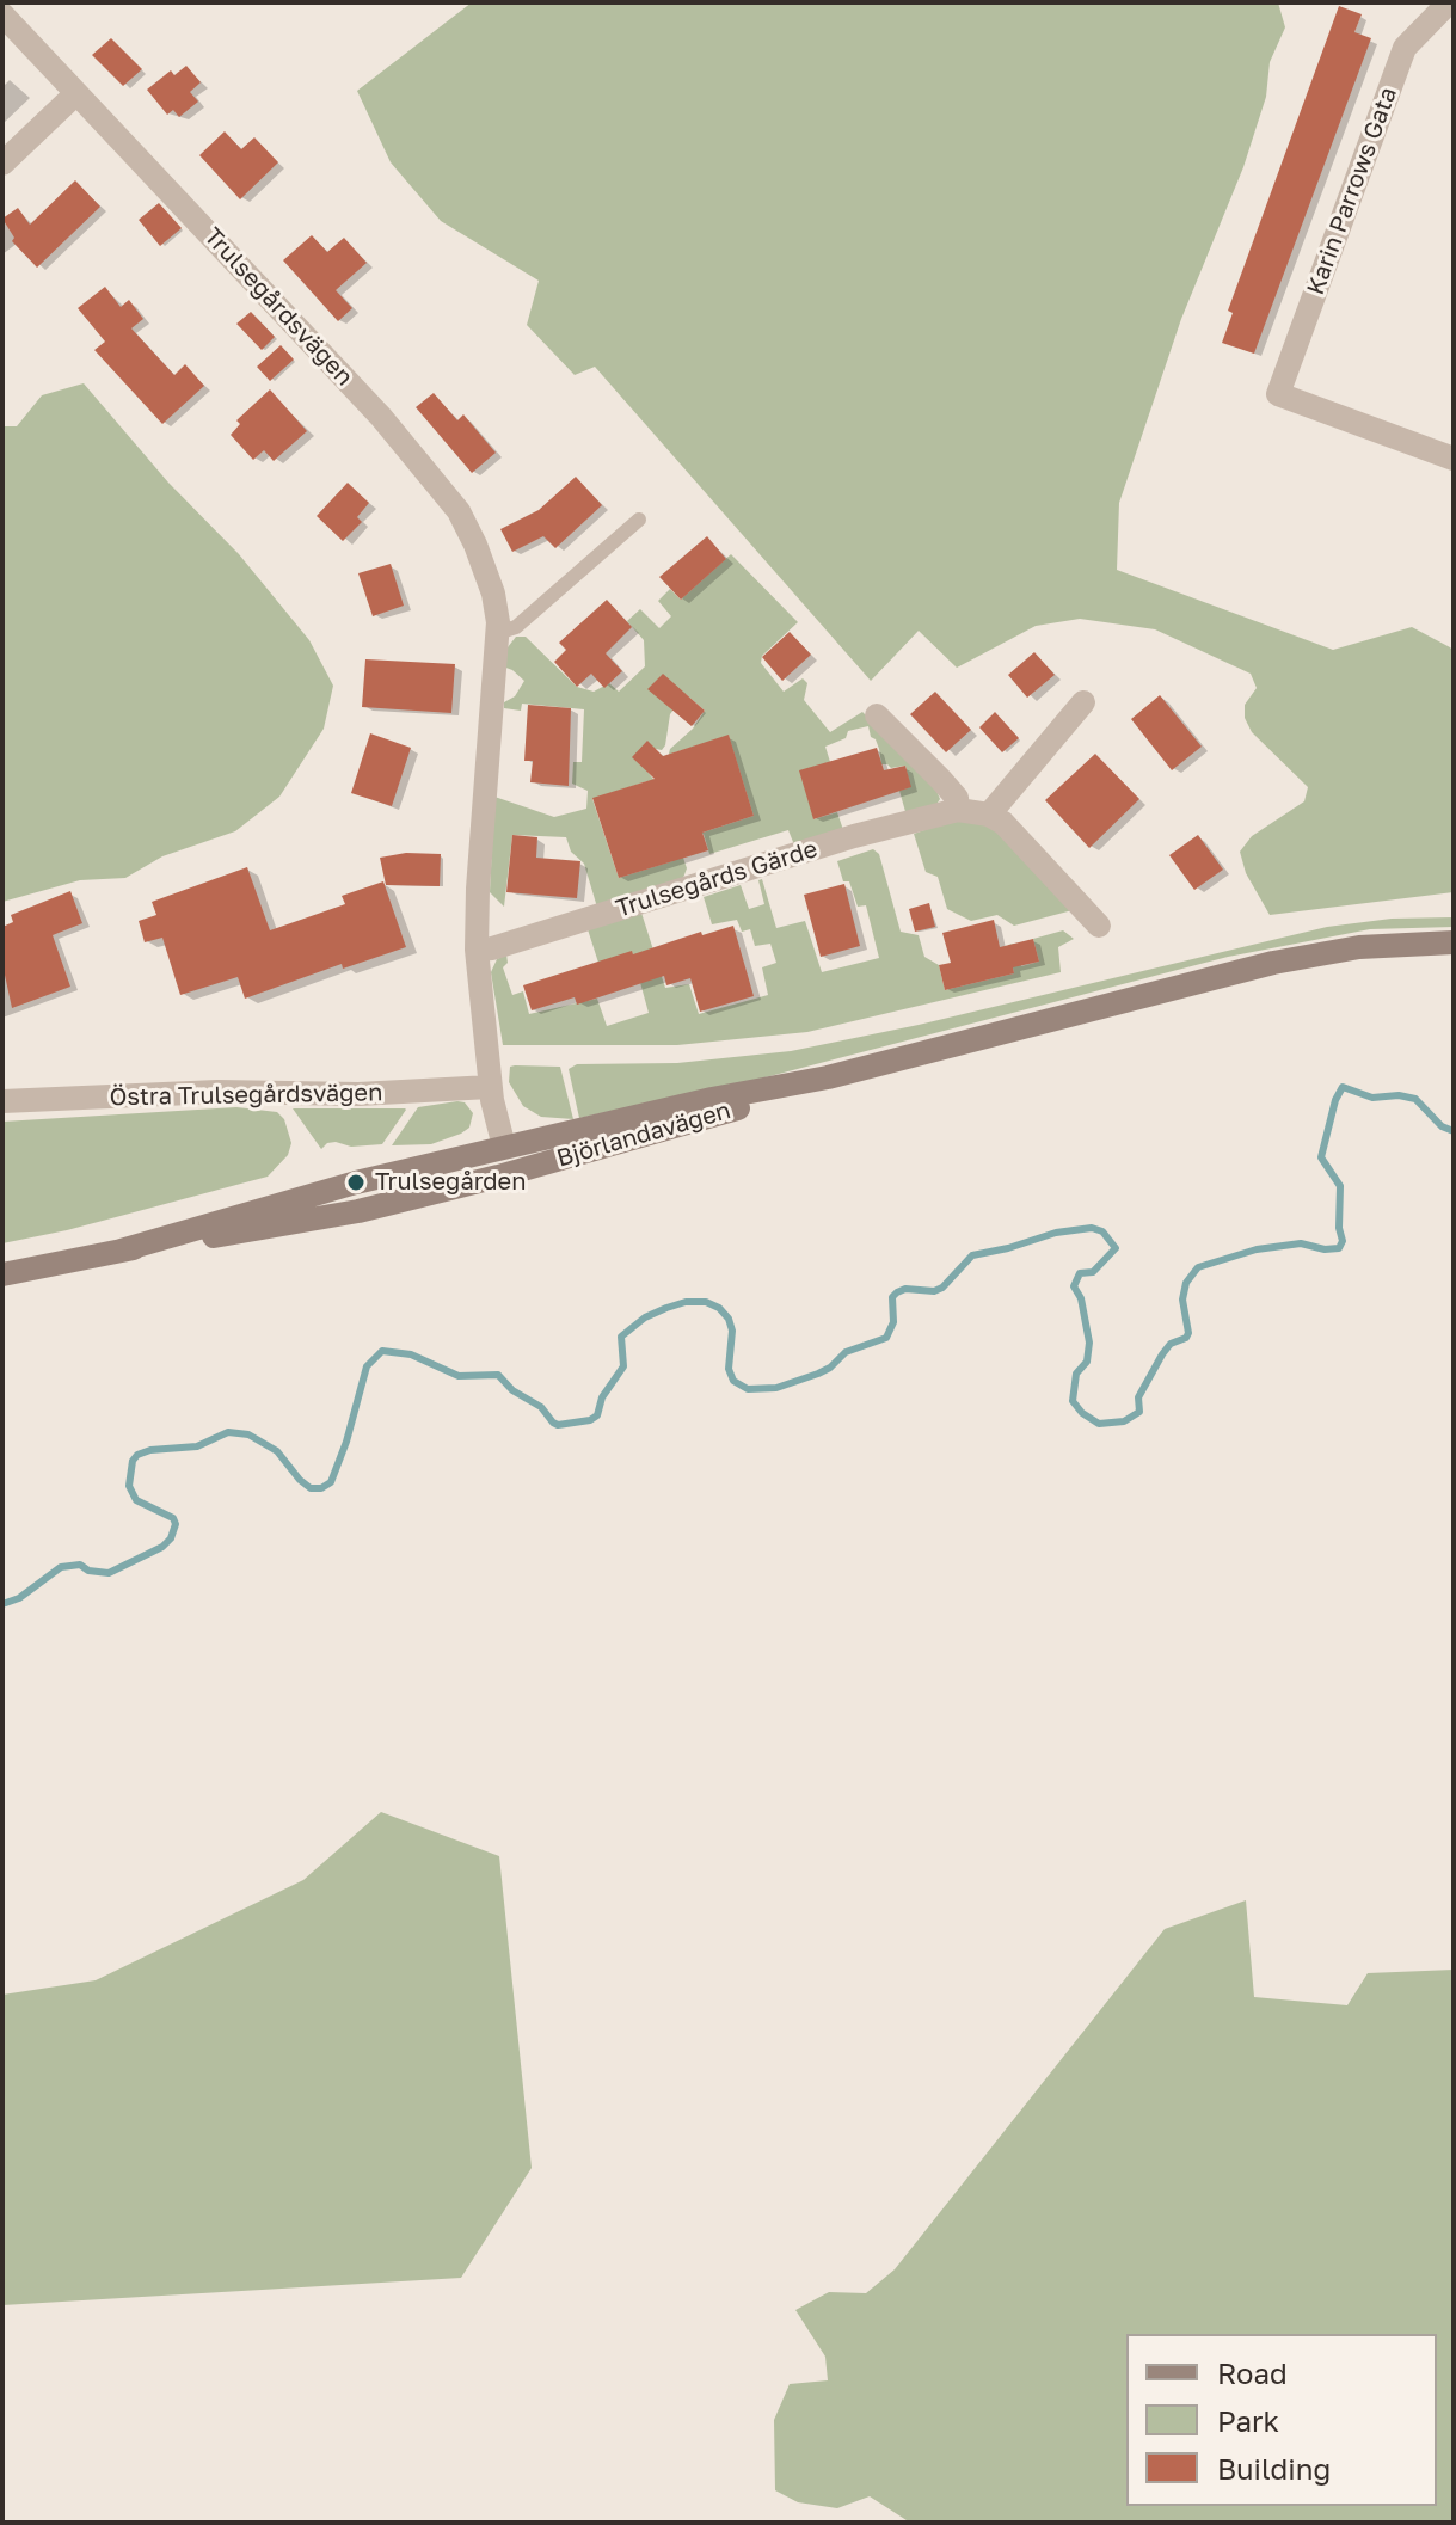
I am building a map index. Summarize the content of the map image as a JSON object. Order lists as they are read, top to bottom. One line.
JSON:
{"streets":{"street":["Karin Parrows Gata","Trulsegårdsvägen","Trulsegårds Gärde","Östra Trulsegårdsvägen","Björlandavägen"]},"crossings":[["Trulsegårdsvägen","Trulsegårds Gärde"],["Trulsegårdsvägen","Östra Trulsegårdsvägen"],["Trulsegårdsvägen","Björlandavägen"]],"places":["Trulsegården"],"legend":["Road","Park","Building"]}
